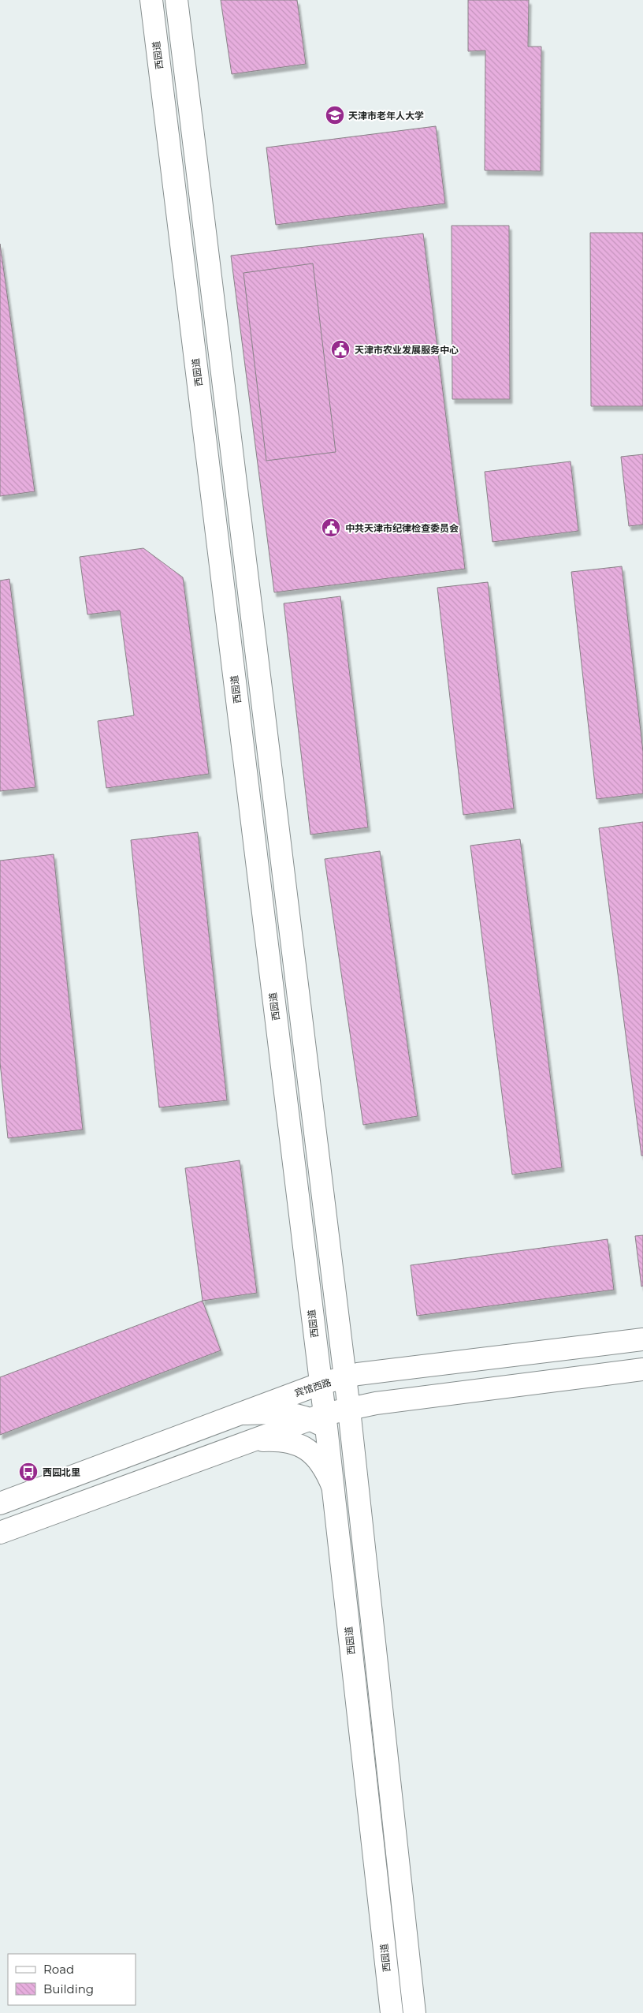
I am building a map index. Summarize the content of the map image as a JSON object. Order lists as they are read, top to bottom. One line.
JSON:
{"streets":{"street":["西园道","宾馆西路"]},"crossings":[["西园道","宾馆西路"]],"places":{"school or university":["天津市老年人大学"],"public building":["天津市农业发展服务中心","中共天津市纪律检查委员会"],"bus stop":["西园北里"]},"legend":["Road","Building"]}
